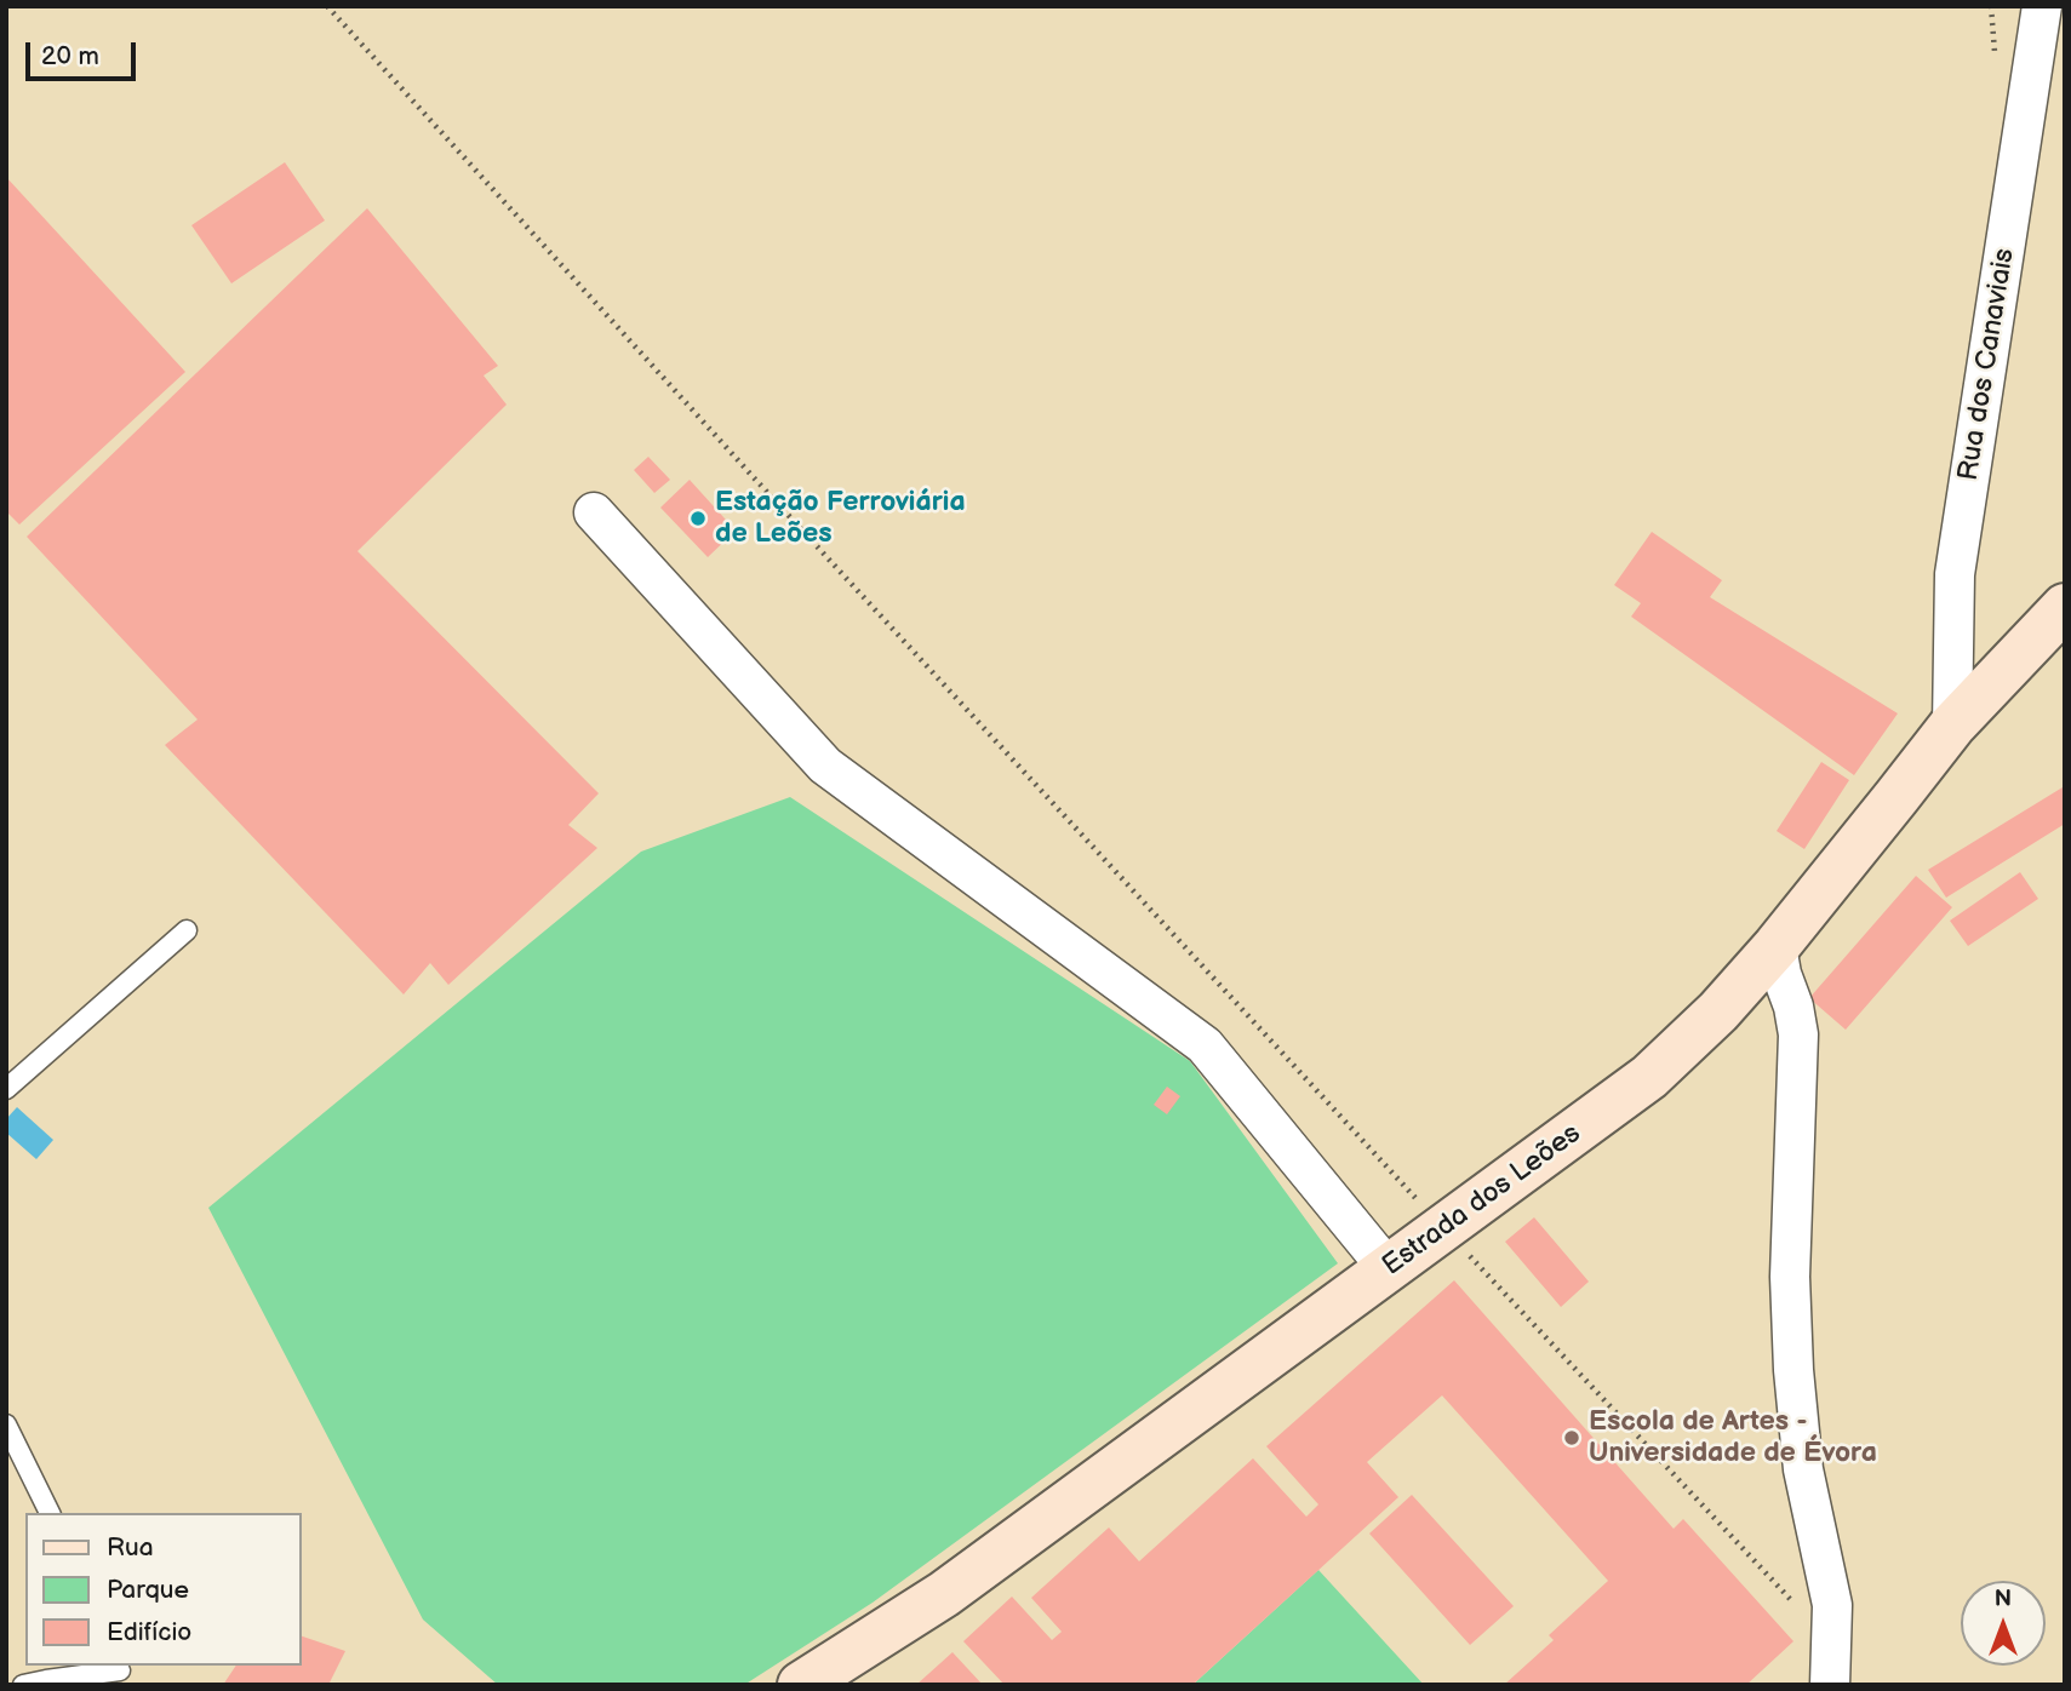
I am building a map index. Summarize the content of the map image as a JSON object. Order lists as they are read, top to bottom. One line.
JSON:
{"streets":{"main road":["Estrada dos Leões"],"street":["Rua dos Canaviais"]},"crossings":[["Rua dos Canaviais","Estrada dos Leões"]],"places":["Estação Ferroviária de Leões","Escola de Artes - Universidade de Évora"],"legend":["Rua","Parque","Edifício"],"scale_bar":"20 m","north":"top"}
